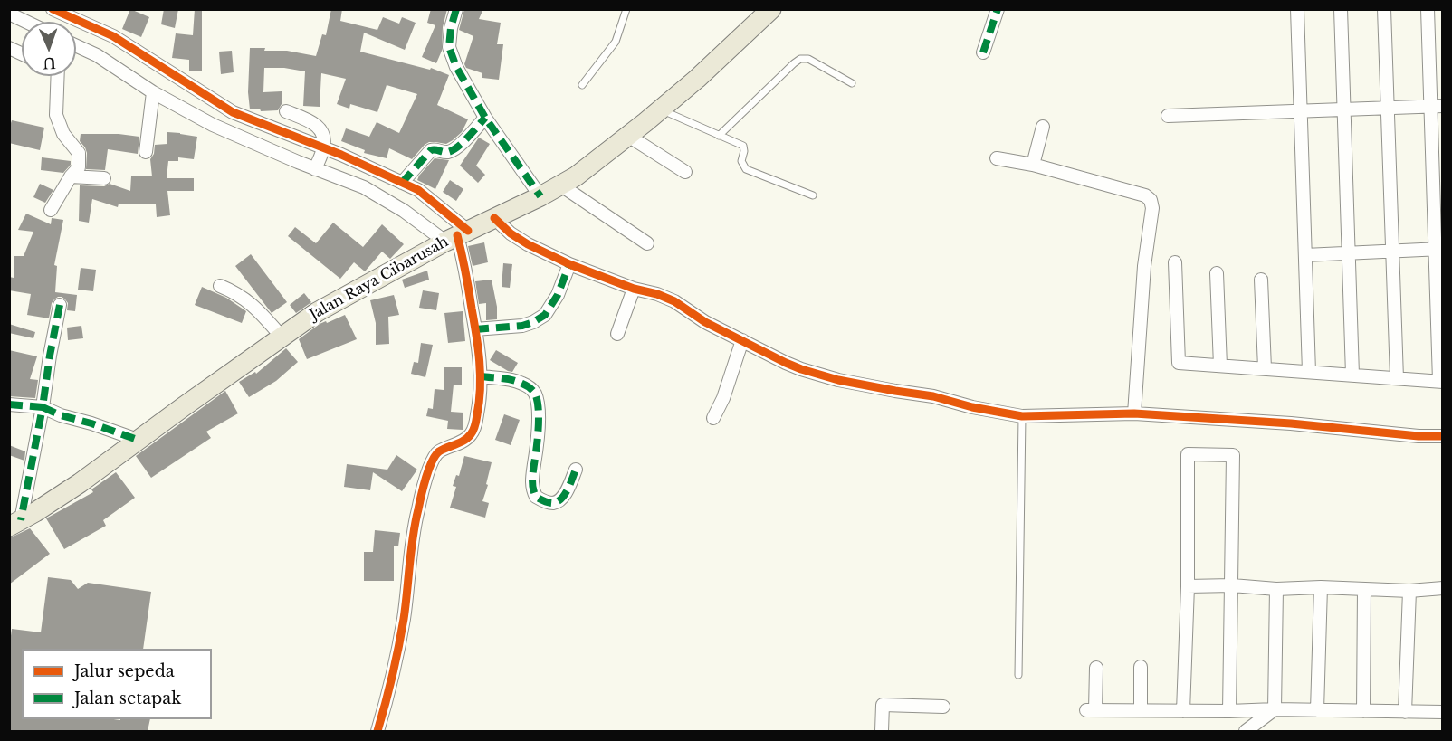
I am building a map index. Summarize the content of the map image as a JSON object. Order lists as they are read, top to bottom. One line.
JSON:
{"streets":{"main road":["Jalan Raya Cibarusah"]},"legend":["Jalur sepeda","Jalan setapak"],"north":"bottom"}
